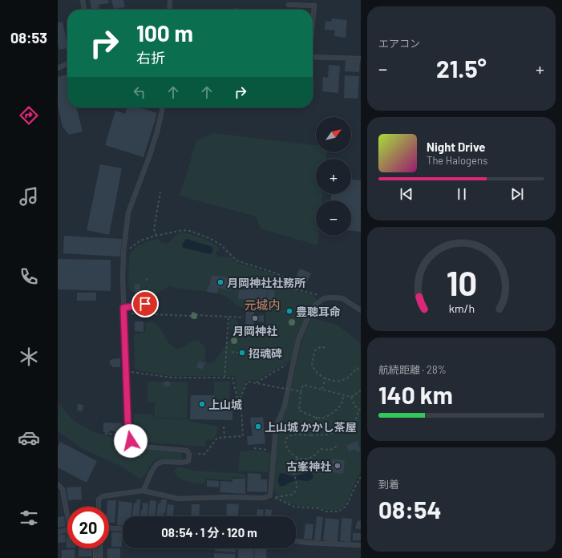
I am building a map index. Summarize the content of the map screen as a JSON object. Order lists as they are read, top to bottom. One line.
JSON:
{"districts":["元城内"],"places":["月岡神社社務所","豊聰耳命","月岡神社","招魂碑","上山城","上山城 かかし茶屋","古峯神社"],"north":"top right","page":{"tabs":"08:53","tile":["エアコン",["航続距離 · 28%","140 km"],["到着","08:54"]],"turn":["100 m","右折"],"heat":["−","21.5°","+"],"map_buttons":["+","−"],"song":["Night Drive","The Halogens"],"limit":"20","trip":"08:54 · 1 分 · 120 m","gauge":["10","km/h"]}}
